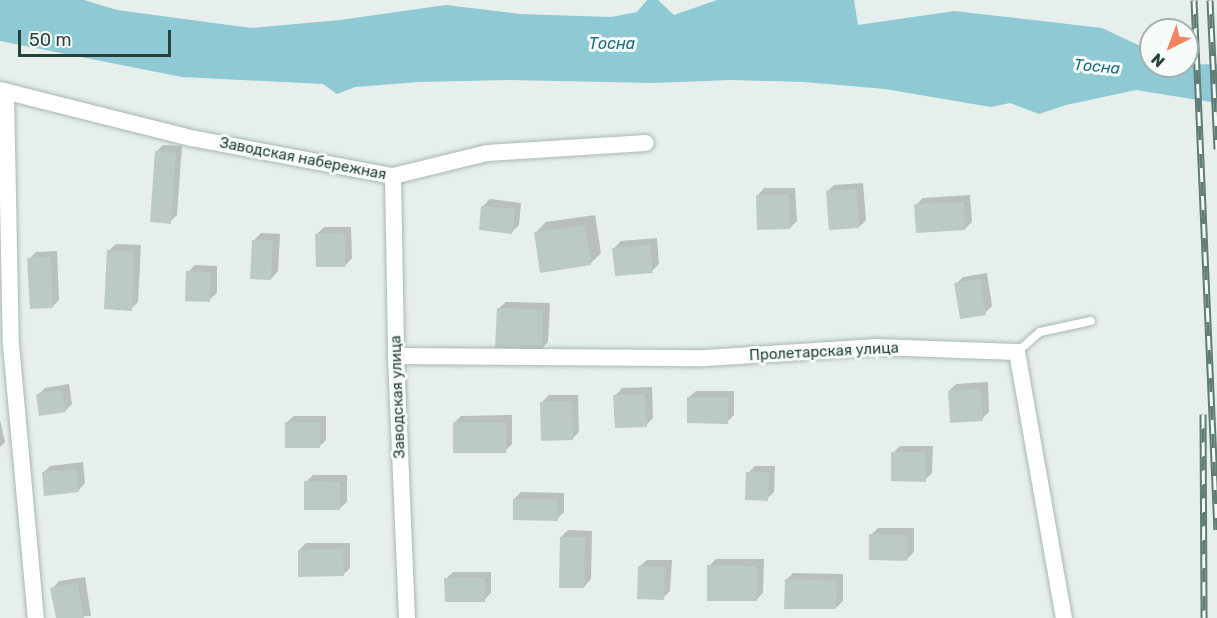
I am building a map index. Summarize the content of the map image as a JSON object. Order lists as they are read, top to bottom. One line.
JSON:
{"streets":{"street":["Заводская набережная","Пролетарская улица","Заводская улица"]},"crossings":[["Заводская набережная","Заводская улица"],["Пролетарская улица","Заводская улица"]],"water":["Тосна"],"scale_bar":"50 m","north":"bottom left"}
